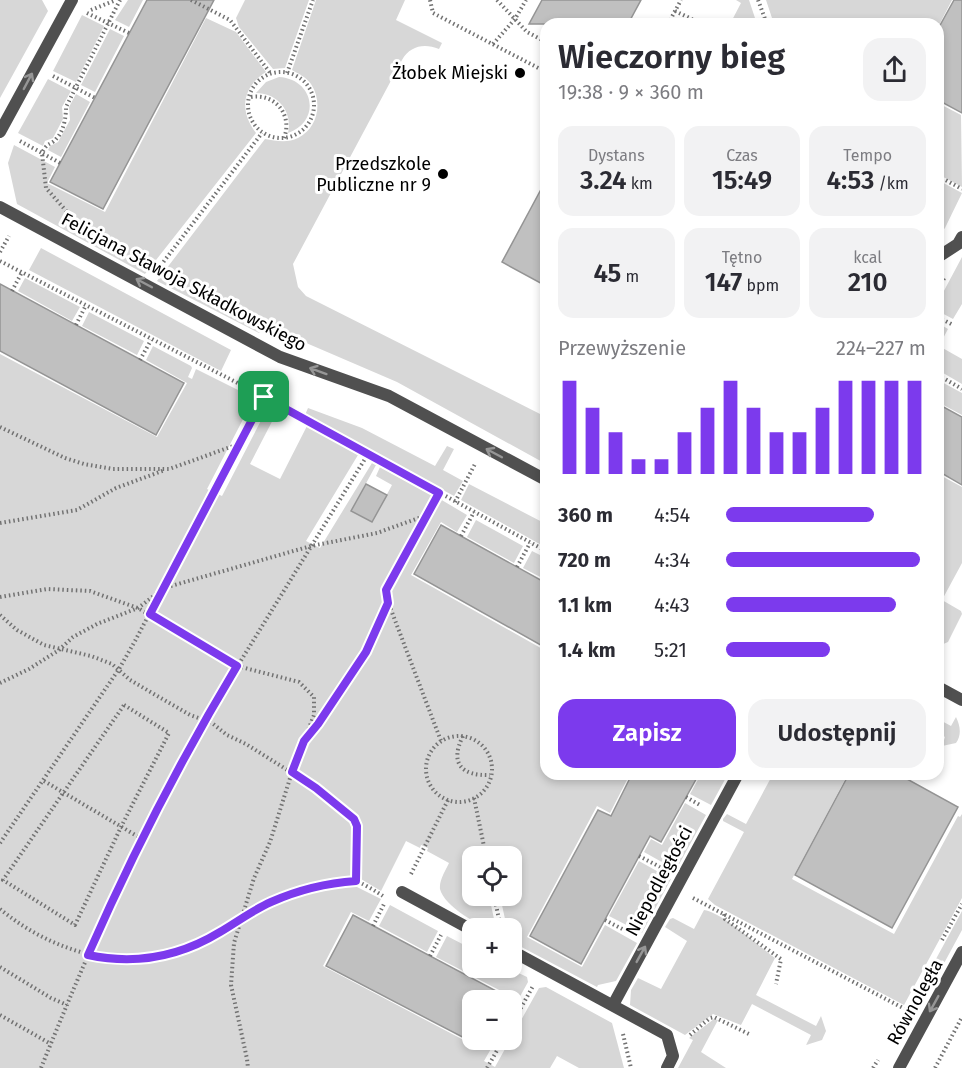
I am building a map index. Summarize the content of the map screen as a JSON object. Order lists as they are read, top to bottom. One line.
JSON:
{"streets":{"street":["Felicjana Sławoja Składkowskiego","Niepodległości","Równoległa"]},"one_way":["Felicjana Sławoja Składkowskiego","Niepodległości","Równoległa"],"places":["Żłobek Miejski","Przedszkole Publiczne nr 9"],"page":{"heading":["Wieczorny bieg","19:38 · 9 × 360 m"],"stats":[["Dystans","3.24 km"],["Czas","15:49"],["Tempo","4:53 /km"],["45 m"],["Tętno","147 bpm"],["kcal","210"]],"chart":["Przewyższenie","224–227 m"],"list":[{"name":"360 m","note":"4:54"},{"name":"720 m","note":"4:34"},{"name":"1.1 km","note":"4:43"},{"name":"1.4 km","note":"5:21"}],"buttons":["Zapisz","Udostępnij"],"map_buttons":["+","−"]}}
